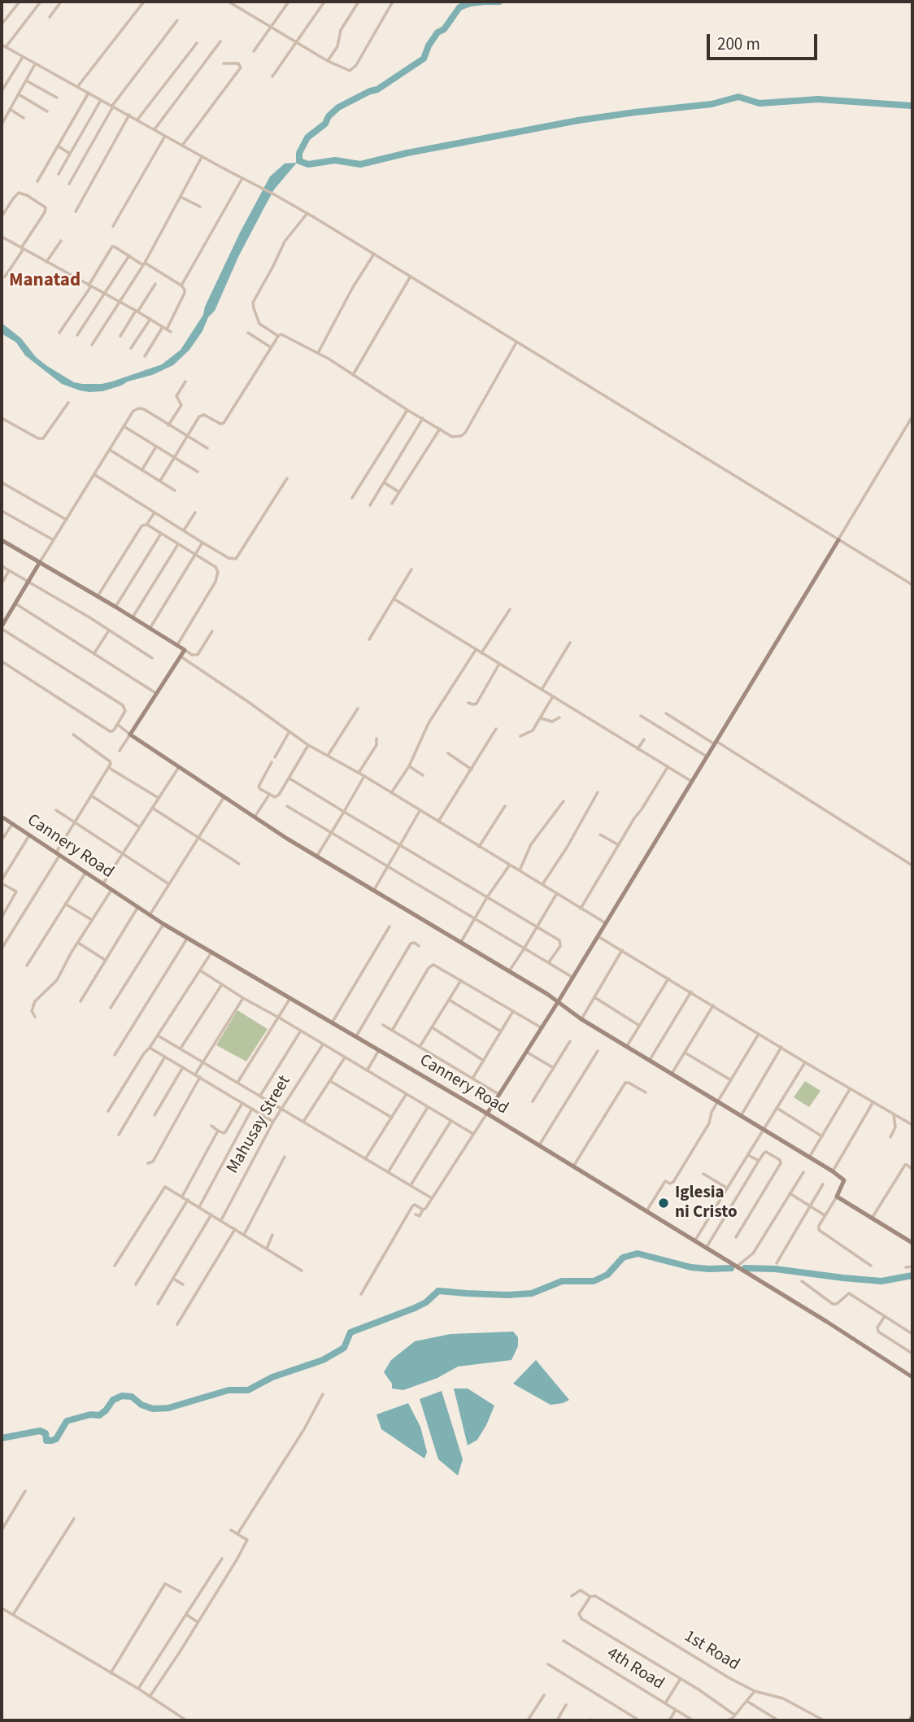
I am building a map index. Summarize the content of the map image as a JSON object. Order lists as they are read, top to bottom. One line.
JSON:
{"streets":{"street":["Cannery Road","Mahusay Street","1st Road","4th Road"]},"districts":["Manatad"],"places":["Iglesia ni Cristo"],"scale_bar":"200 m"}
